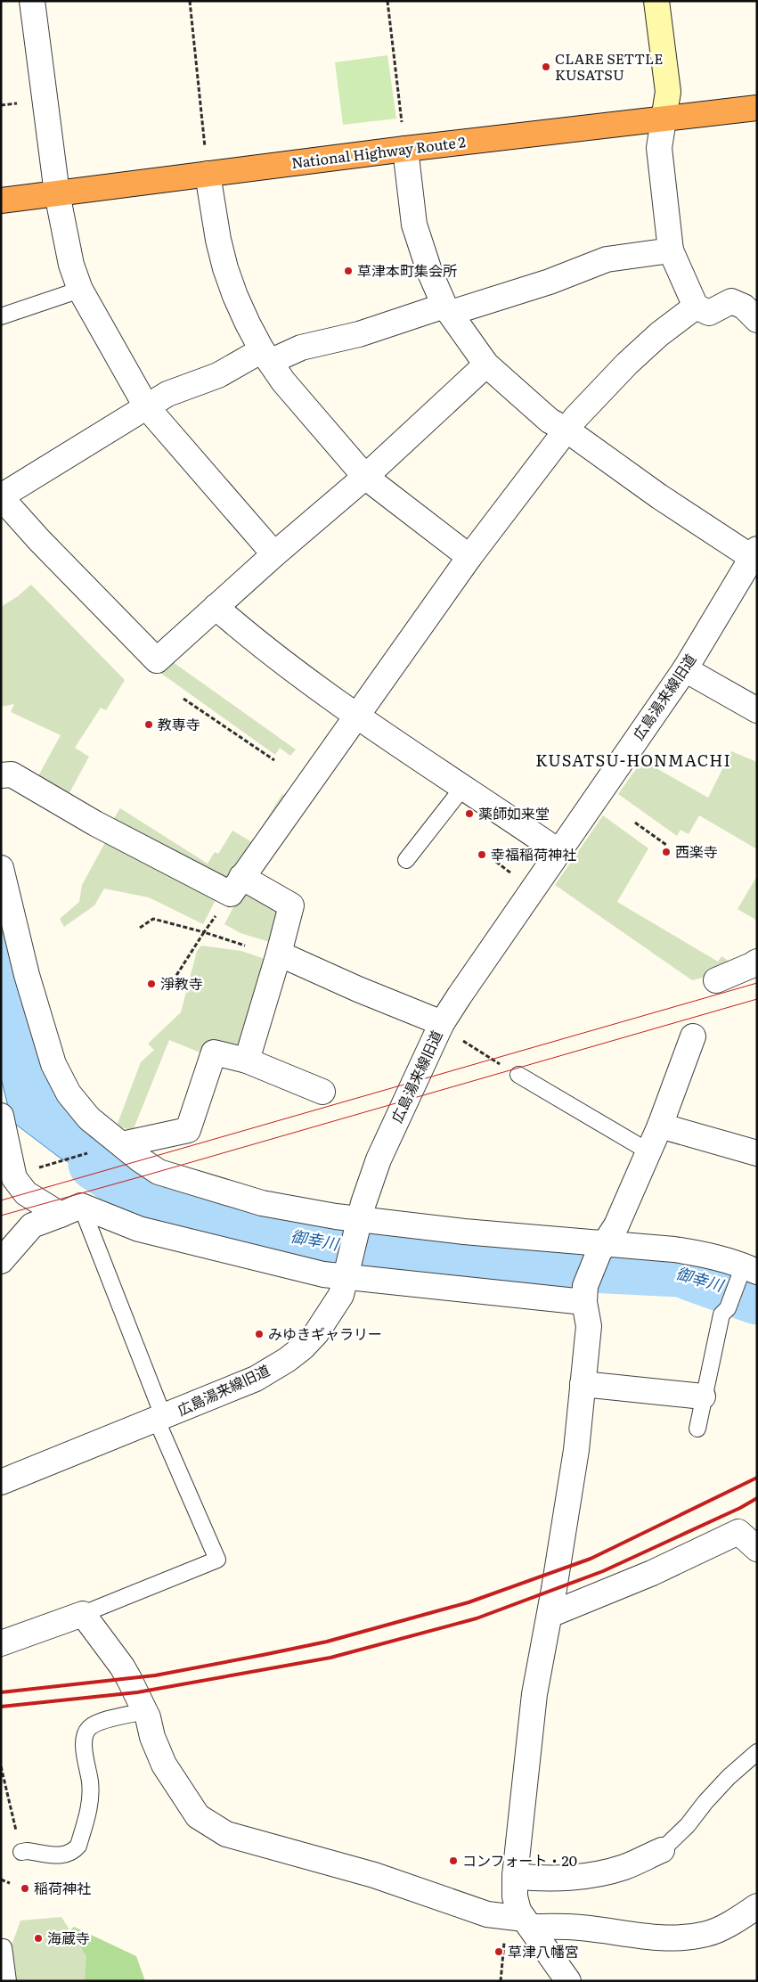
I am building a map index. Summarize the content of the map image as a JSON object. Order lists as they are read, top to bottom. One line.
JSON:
{"streets":{"highway":["National Highway Route 2"],"street":["広島湯来線旧道"]},"districts":["KUSATSU-HONMACHI"],"water":["御幸川"],"places":["CLARE SETTLE KUSATSU","草津本町集会所","教専寺","薬師如来堂","西楽寺","幸福稲荷神社","淨教寺","みゆきギャラリー","コンフォート・20","稲荷神社","海蔵寺","草津八幡宮"]}
